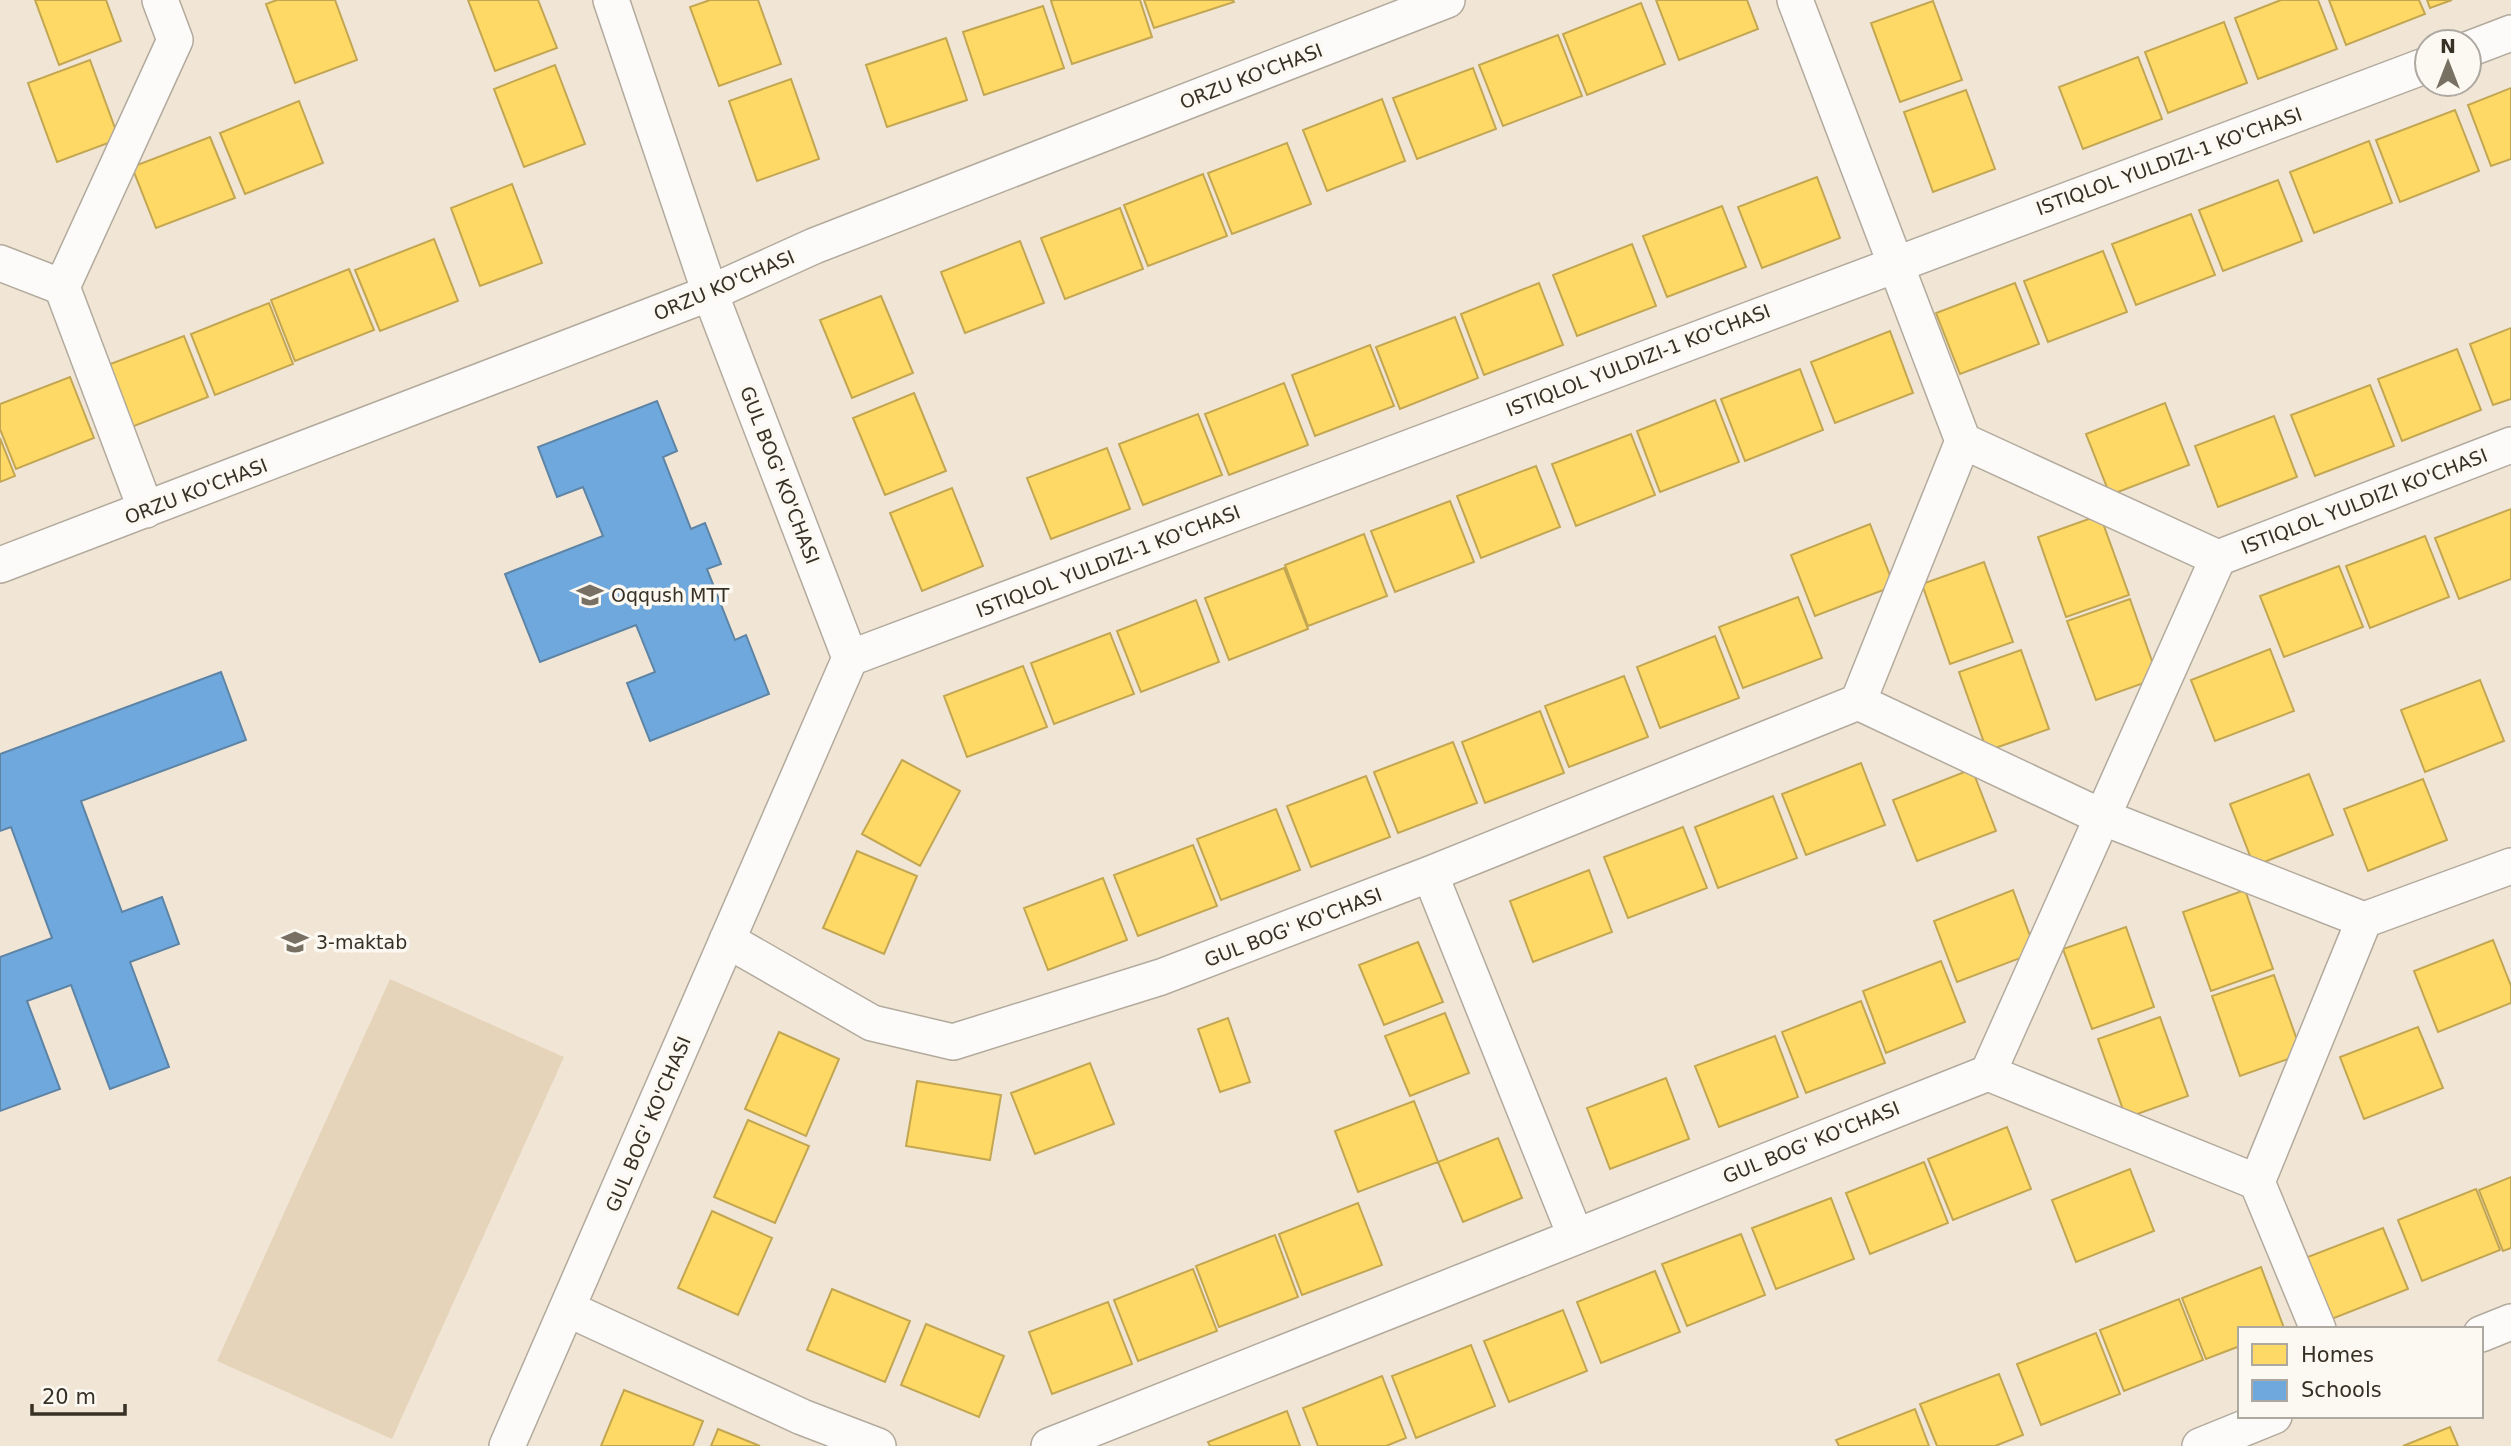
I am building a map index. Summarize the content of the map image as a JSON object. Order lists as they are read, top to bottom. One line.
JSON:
{"streets":{"street":["ORZU KO'CHASI","ISTIQLOL YULDIZI-1 KO'CHASI","GUL BOG' KO'CHASI","ISTIQLOL YULDIZI KO'CHASI"]},"crossings":[["ORZU KO'CHASI","GUL BOG' KO'CHASI"],["ISTIQLOL YULDIZI-1 KO'CHASI","GUL BOG' KO'CHASI"]],"places":{"school or university":["Oqqush MTT","3-maktab"]},"legend":["Homes","Schools"],"scale_bar":"20 m","north":"top"}
